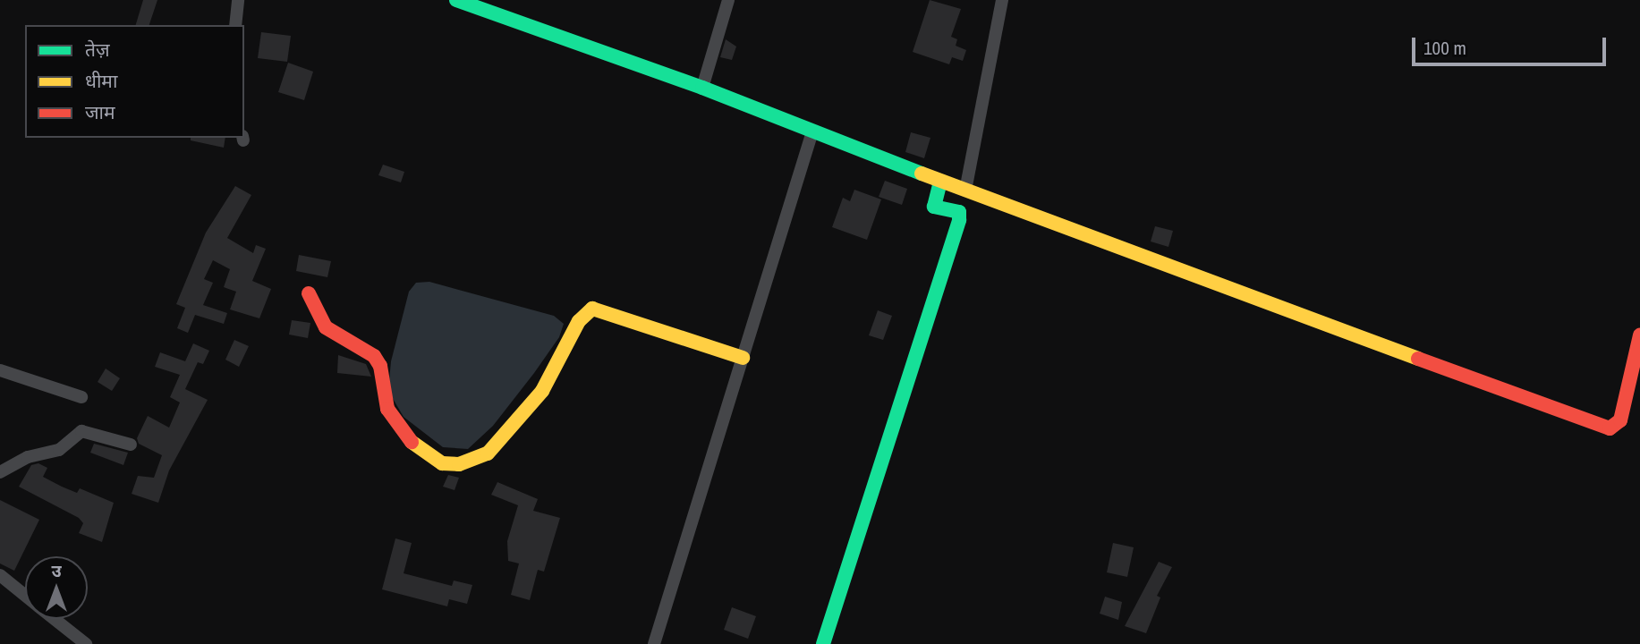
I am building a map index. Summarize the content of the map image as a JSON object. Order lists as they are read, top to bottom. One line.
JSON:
{"legend":["तेज़","धीमा","जाम"],"scale_bar":"100 m","north":"top"}
